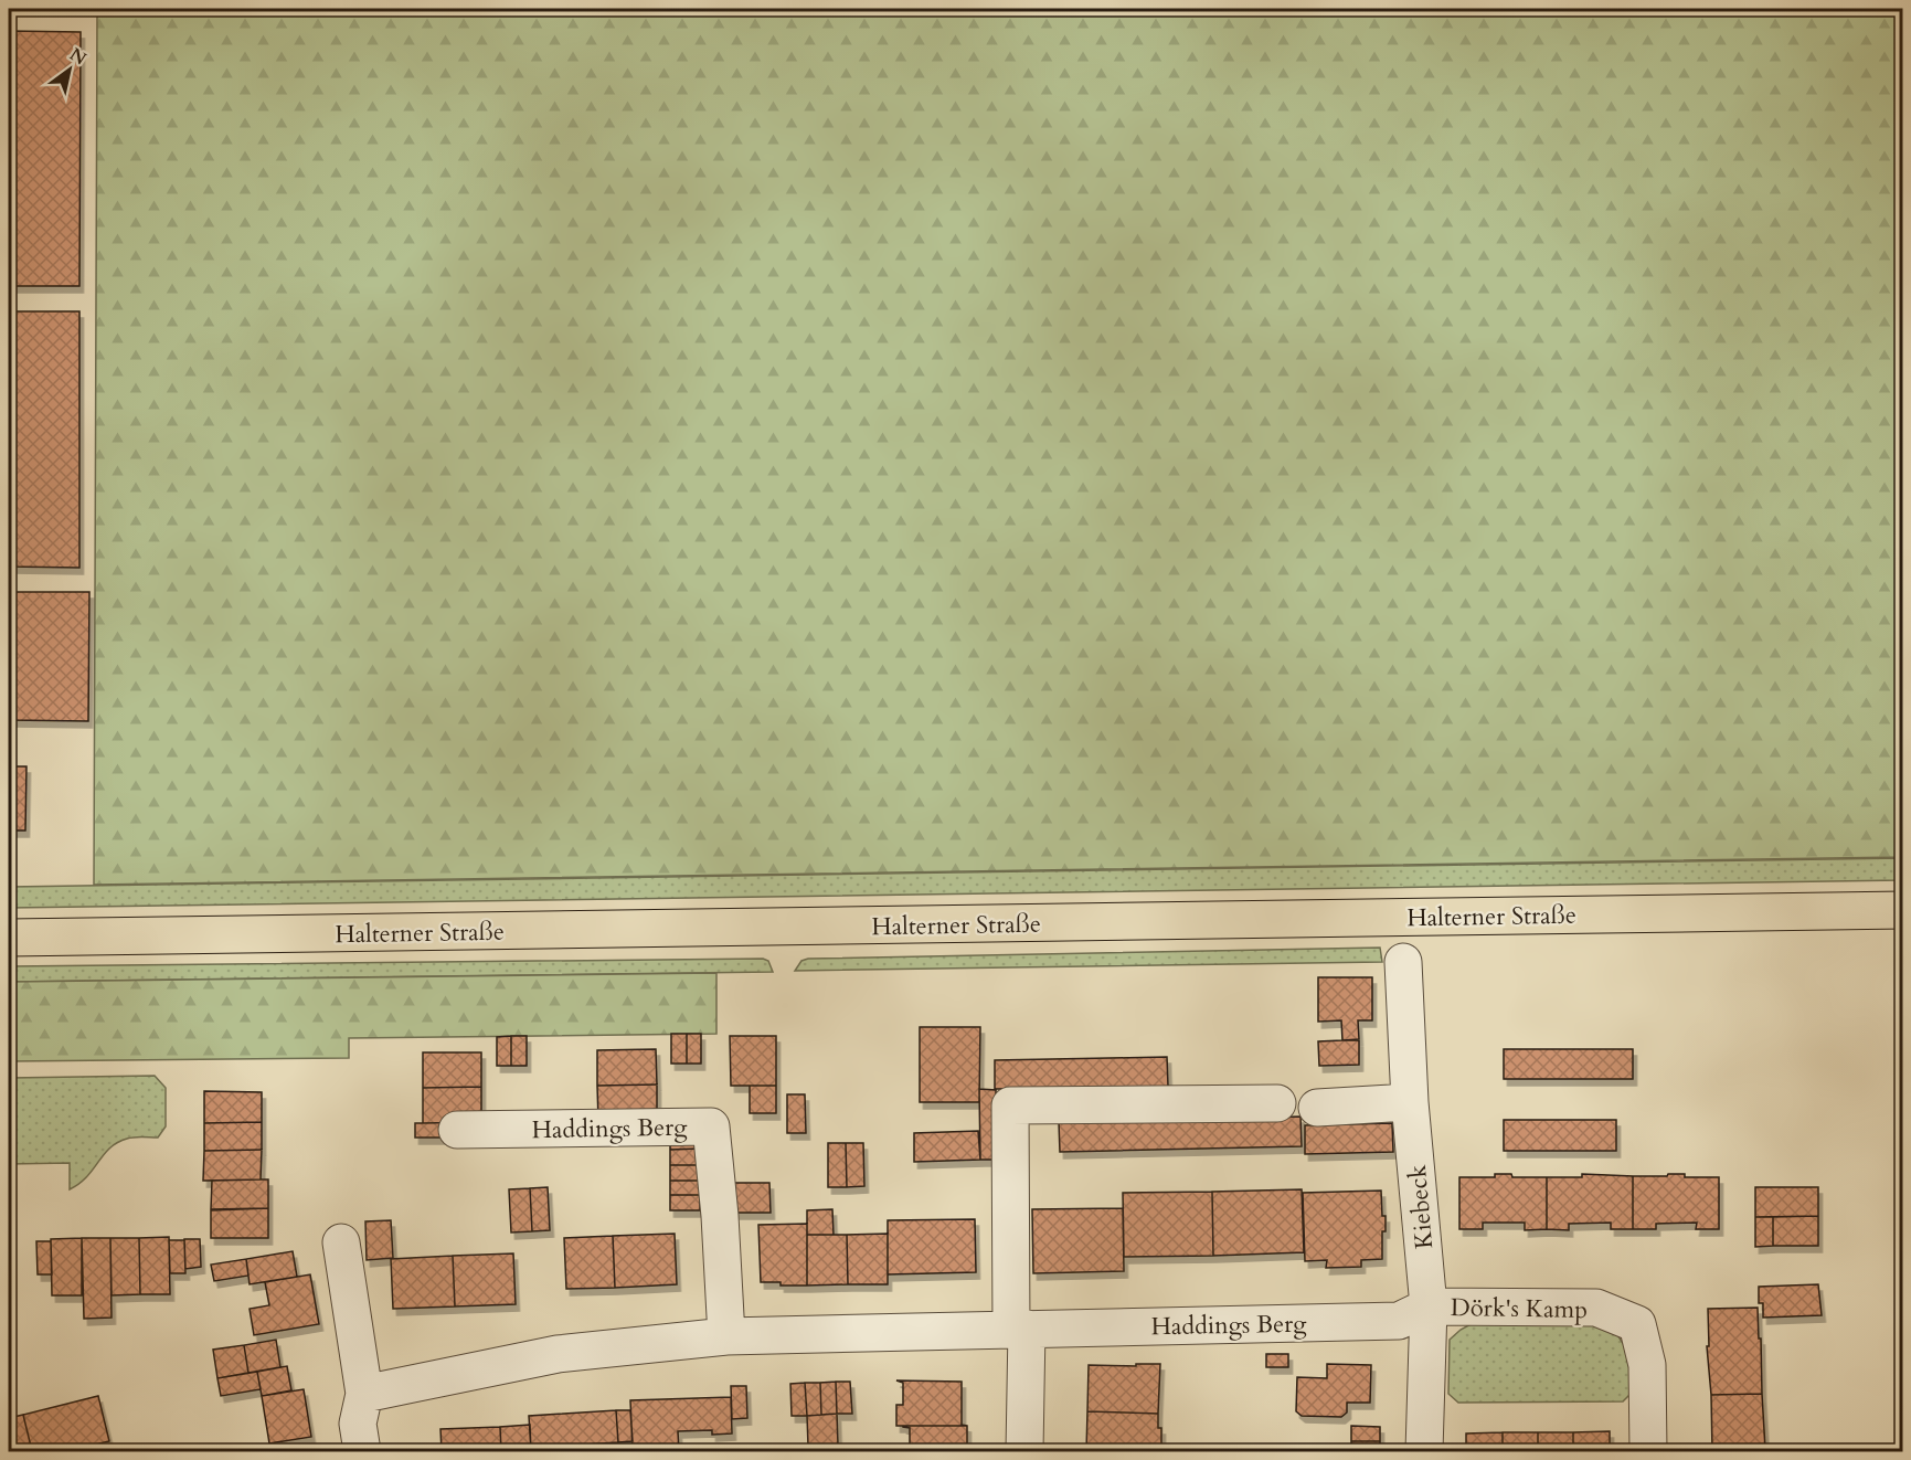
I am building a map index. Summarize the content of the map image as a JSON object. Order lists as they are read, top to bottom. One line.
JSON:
{"streets":{"main road":["Halterner Straße"],"street":["Haddings Berg","Kiebeck","Dörk's Kamp"]},"crossings":[["Haddings Berg","Kiebeck"],["Haddings Berg","Dörk's Kamp"],["Kiebeck","Dörk's Kamp"]],"north":"top right"}
